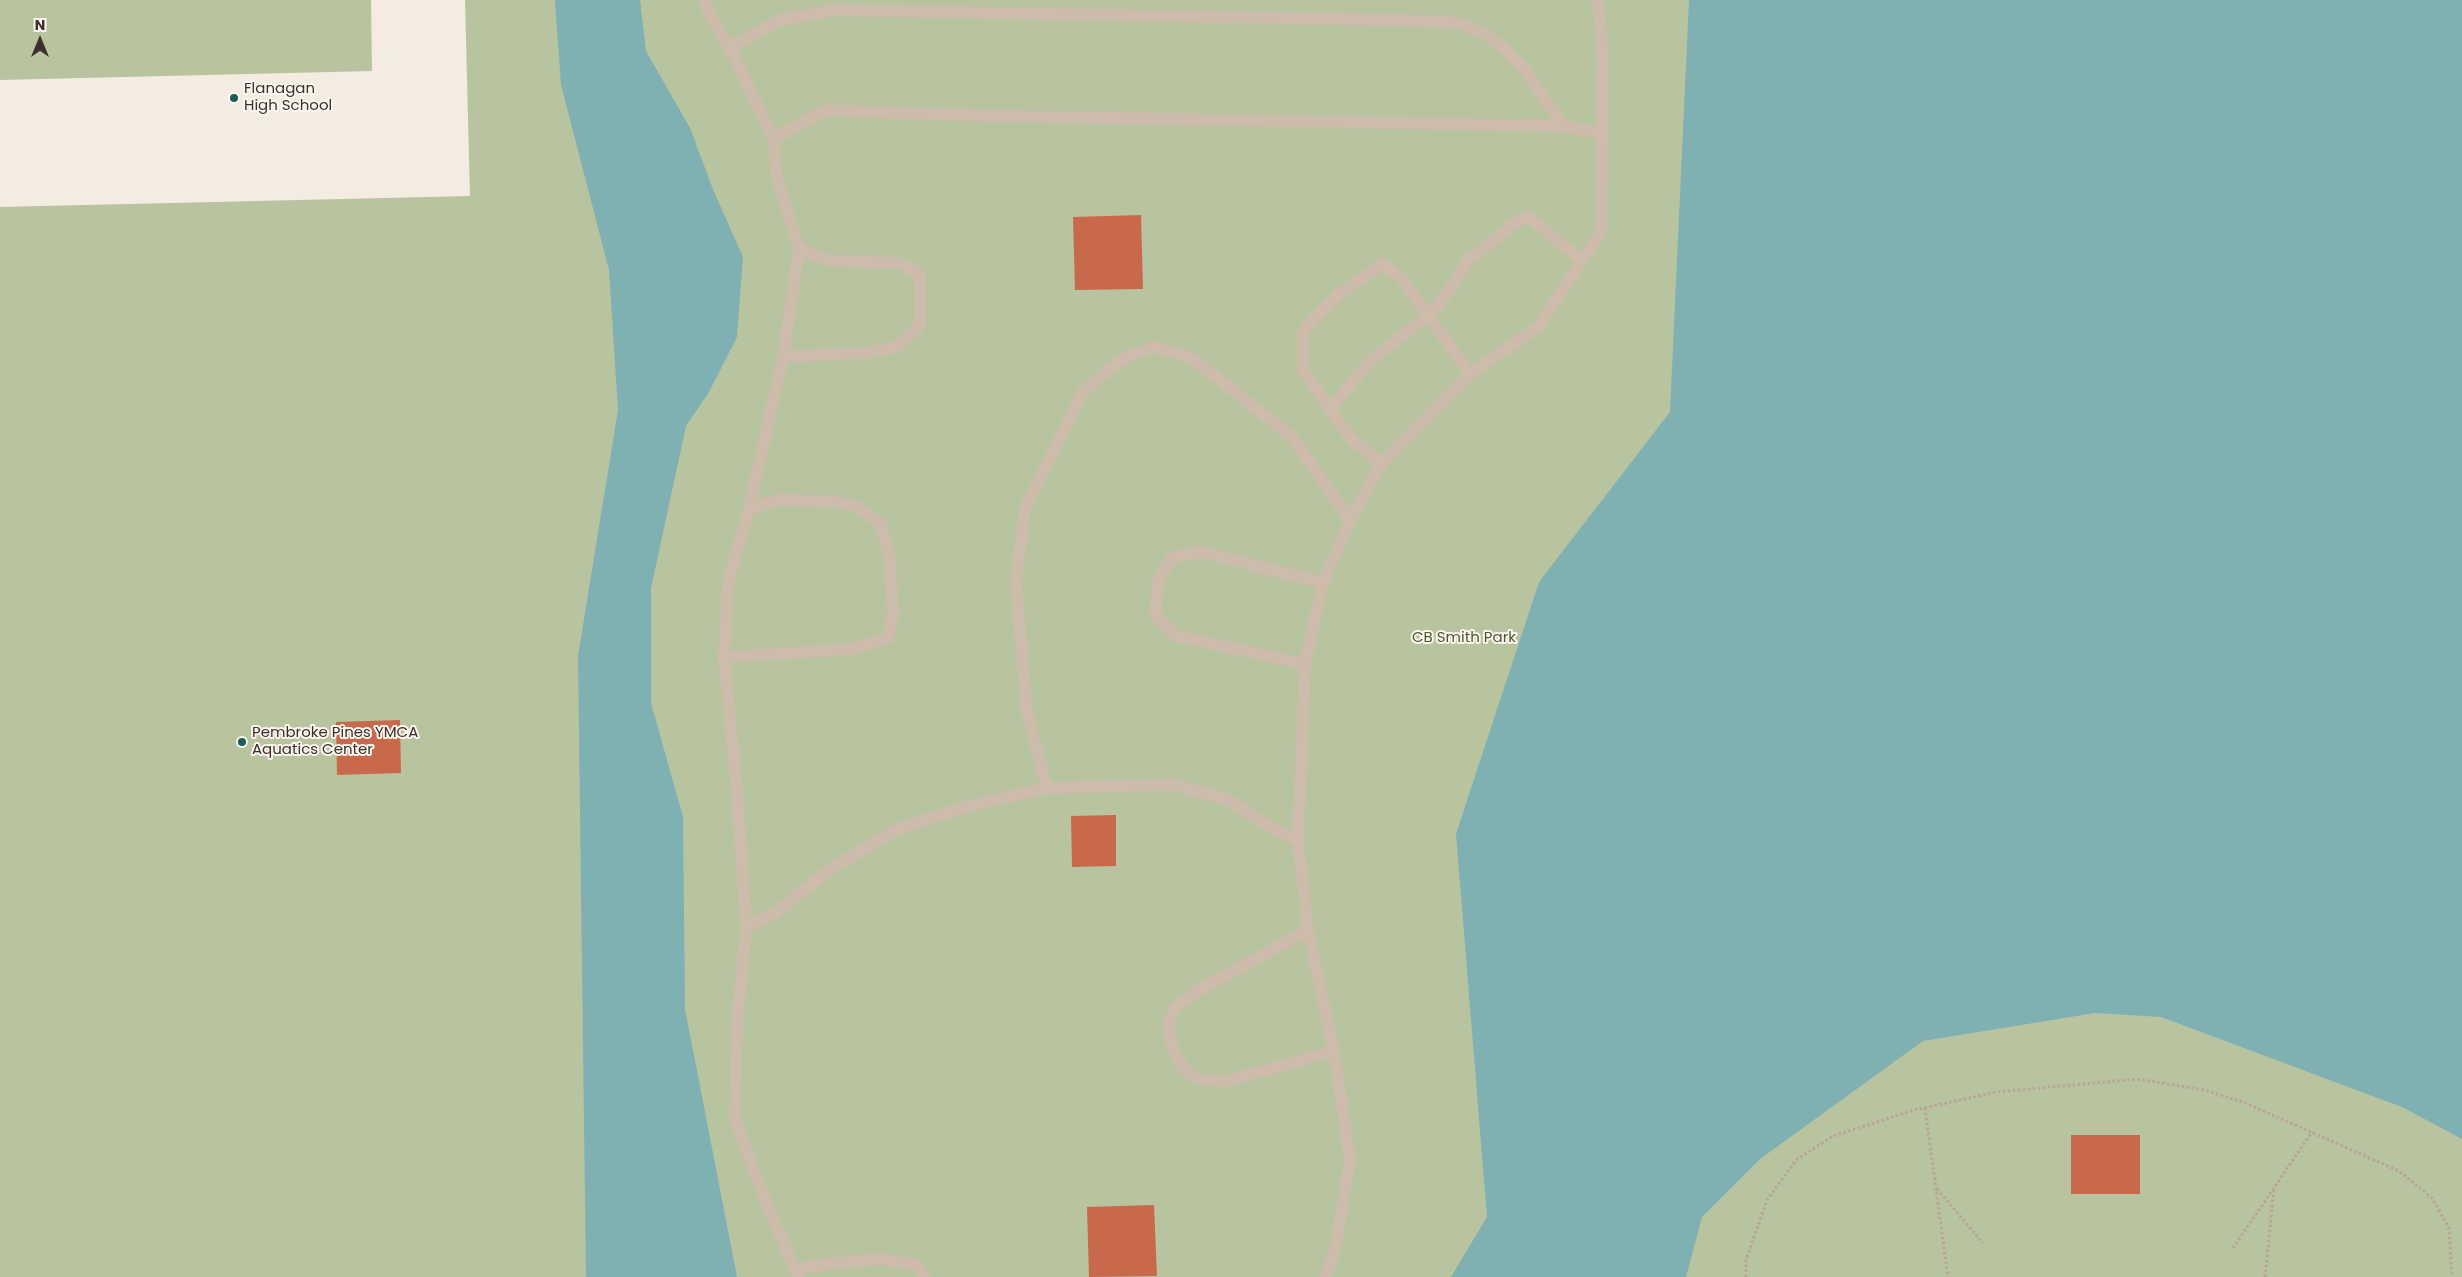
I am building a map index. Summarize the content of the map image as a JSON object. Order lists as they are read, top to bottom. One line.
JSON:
{"parks":["CB Smith Park"],"places":["Flanagan High School","Pembroke Pines YMCA Aquatics Center"],"north":"top"}
